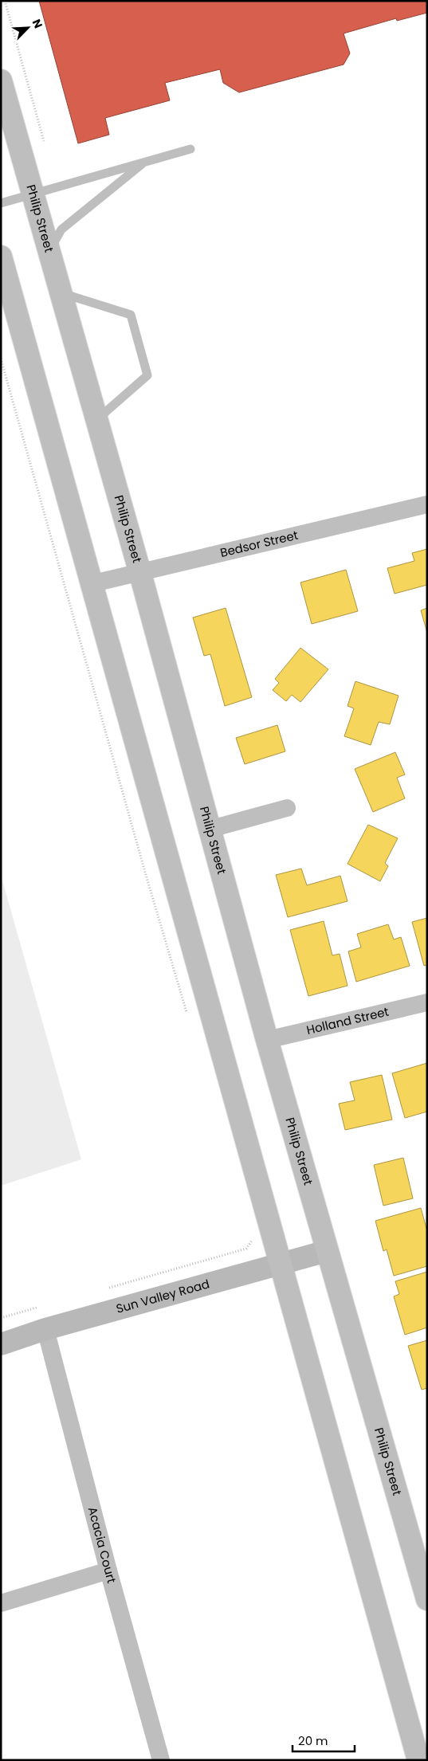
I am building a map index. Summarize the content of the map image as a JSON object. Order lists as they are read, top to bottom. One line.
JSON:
{"streets":{"main road":["Philip Street"],"street":["Bedsor Street","Holland Street","Sun Valley Road","Acacia Court"]},"crossings":[["Philip Street","Bedsor Street"],["Philip Street","Holland Street"],["Philip Street","Sun Valley Road"],["Sun Valley Road","Acacia Court"]],"scale_bar":"20 m","north":"top right"}
